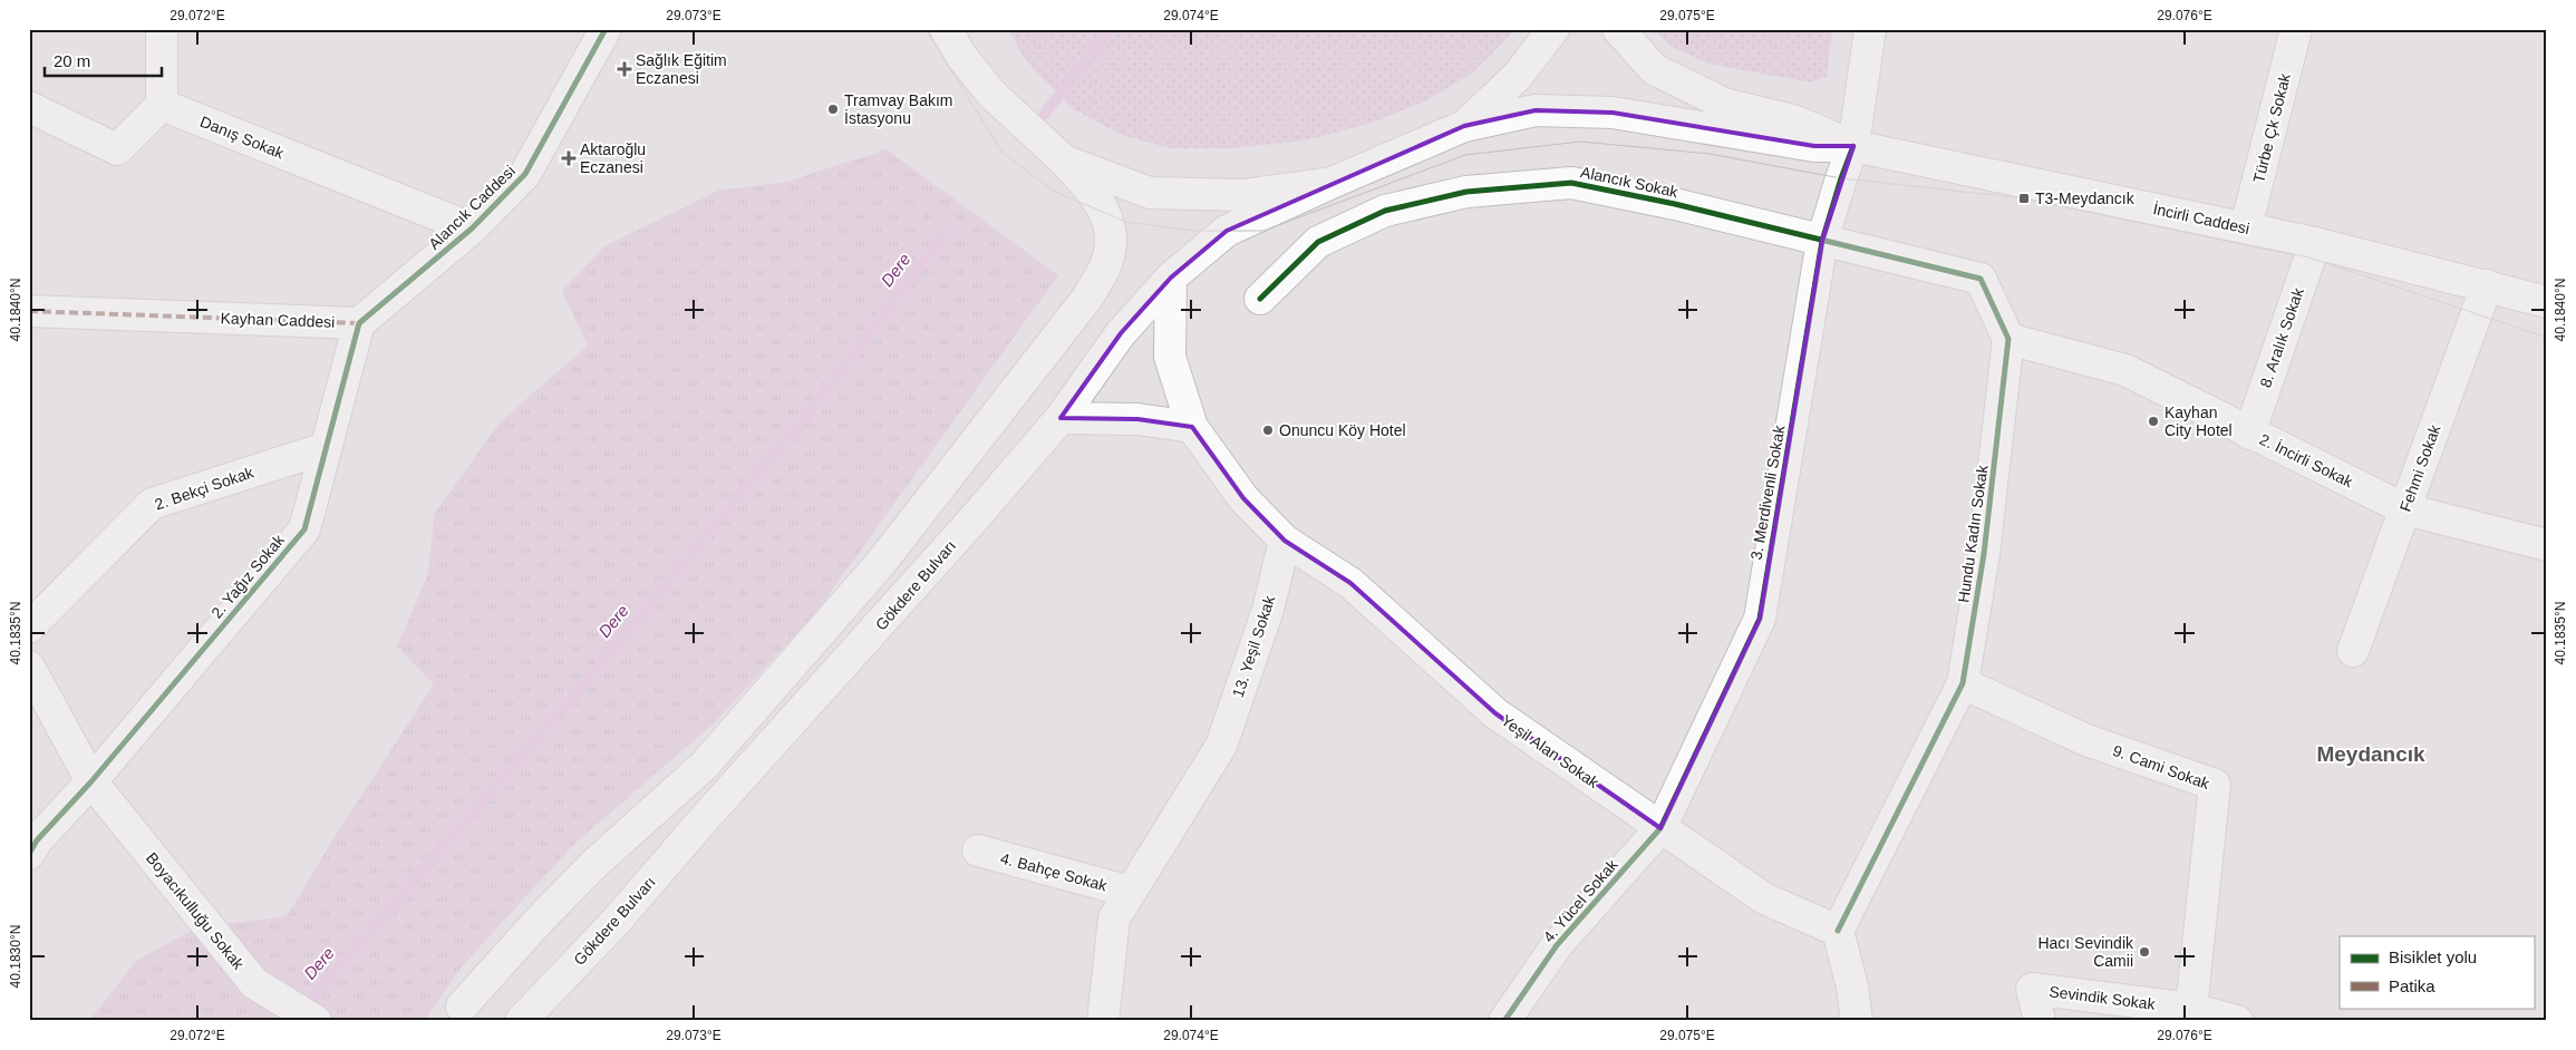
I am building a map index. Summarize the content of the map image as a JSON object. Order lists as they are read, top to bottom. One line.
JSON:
{"streets":{"street":["Türbe Çk Sokak","Danış Sokak","Alancık Sokak","Alancık Caddesi","İncirli Caddesi","Kayhan Caddesi","8. Aralık Sokak","2. İncirli Sokak","Fehmi Sokak","2. Bekçi Sokak","3. Merdivenli Sokak","Hundu Kadın Sokak","2. Yağız Sokak","Gökdere Bulvarı","13. Yeşil Sokak","Yeşil Alan Sokak","9. Cami Sokak","4. Bahçe Sokak","4. Yücel Sokak","Boyacıkulluğu Sokak","Sevindik Sokak"]},"crossings":[["Türbe Çk Sokak","İncirli Caddesi"],["Danış Sokak","Alancık Caddesi"],["Alancık Sokak","3. Merdivenli Sokak"],["Alancık Caddesi","Kayhan Caddesi"],["Alancık Caddesi","2. Yağız Sokak"],["İncirli Caddesi","8. Aralık Sokak"],["İncirli Caddesi","Fehmi Sokak"],["İncirli Caddesi","3. Merdivenli Sokak"],["Kayhan Caddesi","2. Yağız Sokak"],["8. Aralık Sokak","2. İncirli Sokak"],["2. İncirli Sokak","Fehmi Sokak"],["2. İncirli Sokak","Hundu Kadın Sokak"],["2. Bekçi Sokak","2. Yağız Sokak"],["3. Merdivenli Sokak","Yeşil Alan Sokak"],["3. Merdivenli Sokak","4. Yücel Sokak"],["Hundu Kadın Sokak","Yeşil Alan Sokak"],["Hundu Kadın Sokak","9. Cami Sokak"],["2. Yağız Sokak","Boyacıkulluğu Sokak"],["13. Yeşil Sokak","Yeşil Alan Sokak"],["13. Yeşil Sokak","4. Bahçe Sokak"],["Yeşil Alan Sokak","4. Yücel Sokak"],["9. Cami Sokak","Sevindik Sokak"]],"districts":["Meydancık"],"water":["Dere"],"places":{"health":["Sağlık Eğitim Eczanesi","Aktaroğlu Eczanesi"],"other":["Tramvay Bakım İstasyonu","Kayhan City Hotel","Onuncu Köy Hotel","Hacı Sevindik Camii"],"transit":["T3-Meydancık"]},"legend":["Bisiklet yolu","Patika"],"scale_bar":"20 m","coordinates":["29.072°E","29.073°E","29.074°E","29.075°E","29.076°E","40.1840°N","40.1835°N","40.1830°N"]}
